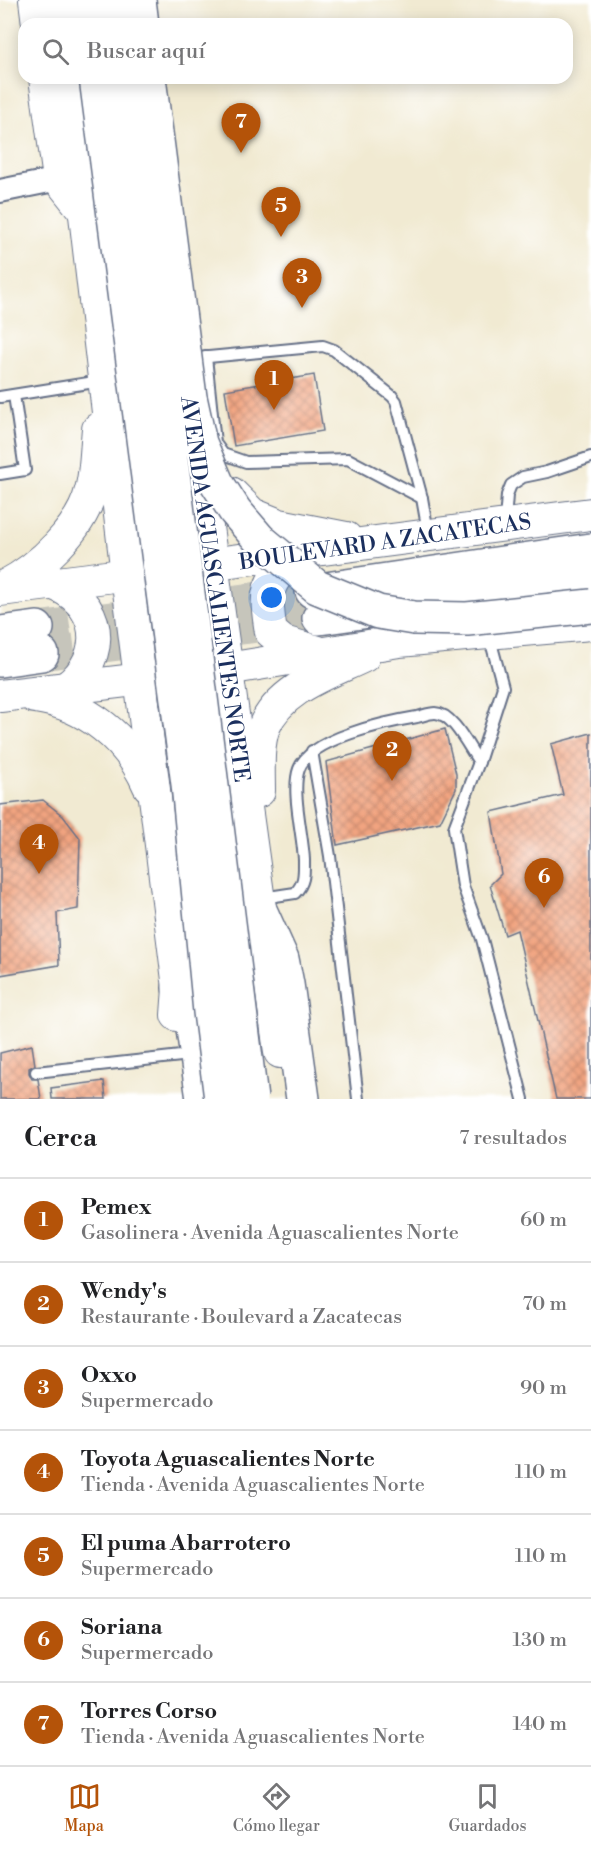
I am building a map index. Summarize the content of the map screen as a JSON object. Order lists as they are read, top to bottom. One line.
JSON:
{"streets":{"main road":["BOULEVARD A ZACATECAS","AVENIDA AGUASCALIENTES NORTE"]},"crossings":[["BOULEVARD A ZACATECAS","AVENIDA AGUASCALIENTES NORTE"]],"page":{"search":"Buscar aquí","pins":["7","5","3","1","2","4","6"],"heading":["Cerca","7 resultados"],"list":[{"mark":"1","name":"Pemex","note":"Gasolinera · Avenida Aguascalientes Norte","value":"60 m"},{"mark":"2","name":"Wendy's","note":"Restaurante · Boulevard a Zacatecas","value":"70 m"},{"mark":"3","name":"Oxxo","note":"Supermercado","value":"90 m"},{"mark":"4","name":"Toyota Aguascalientes Norte","note":"Tienda · Avenida Aguascalientes Norte","value":"110 m"},{"mark":"5","name":"El puma Abarrotero","note":"Supermercado","value":"110 m"},{"mark":"6","name":"Soriana","note":"Supermercado","value":"130 m"},{"mark":"7","name":"Torres Corso","note":"Tienda · Avenida Aguascalientes Norte","value":"140 m"}],"nav":["Mapa","Cómo llegar","Guardados"]}}
